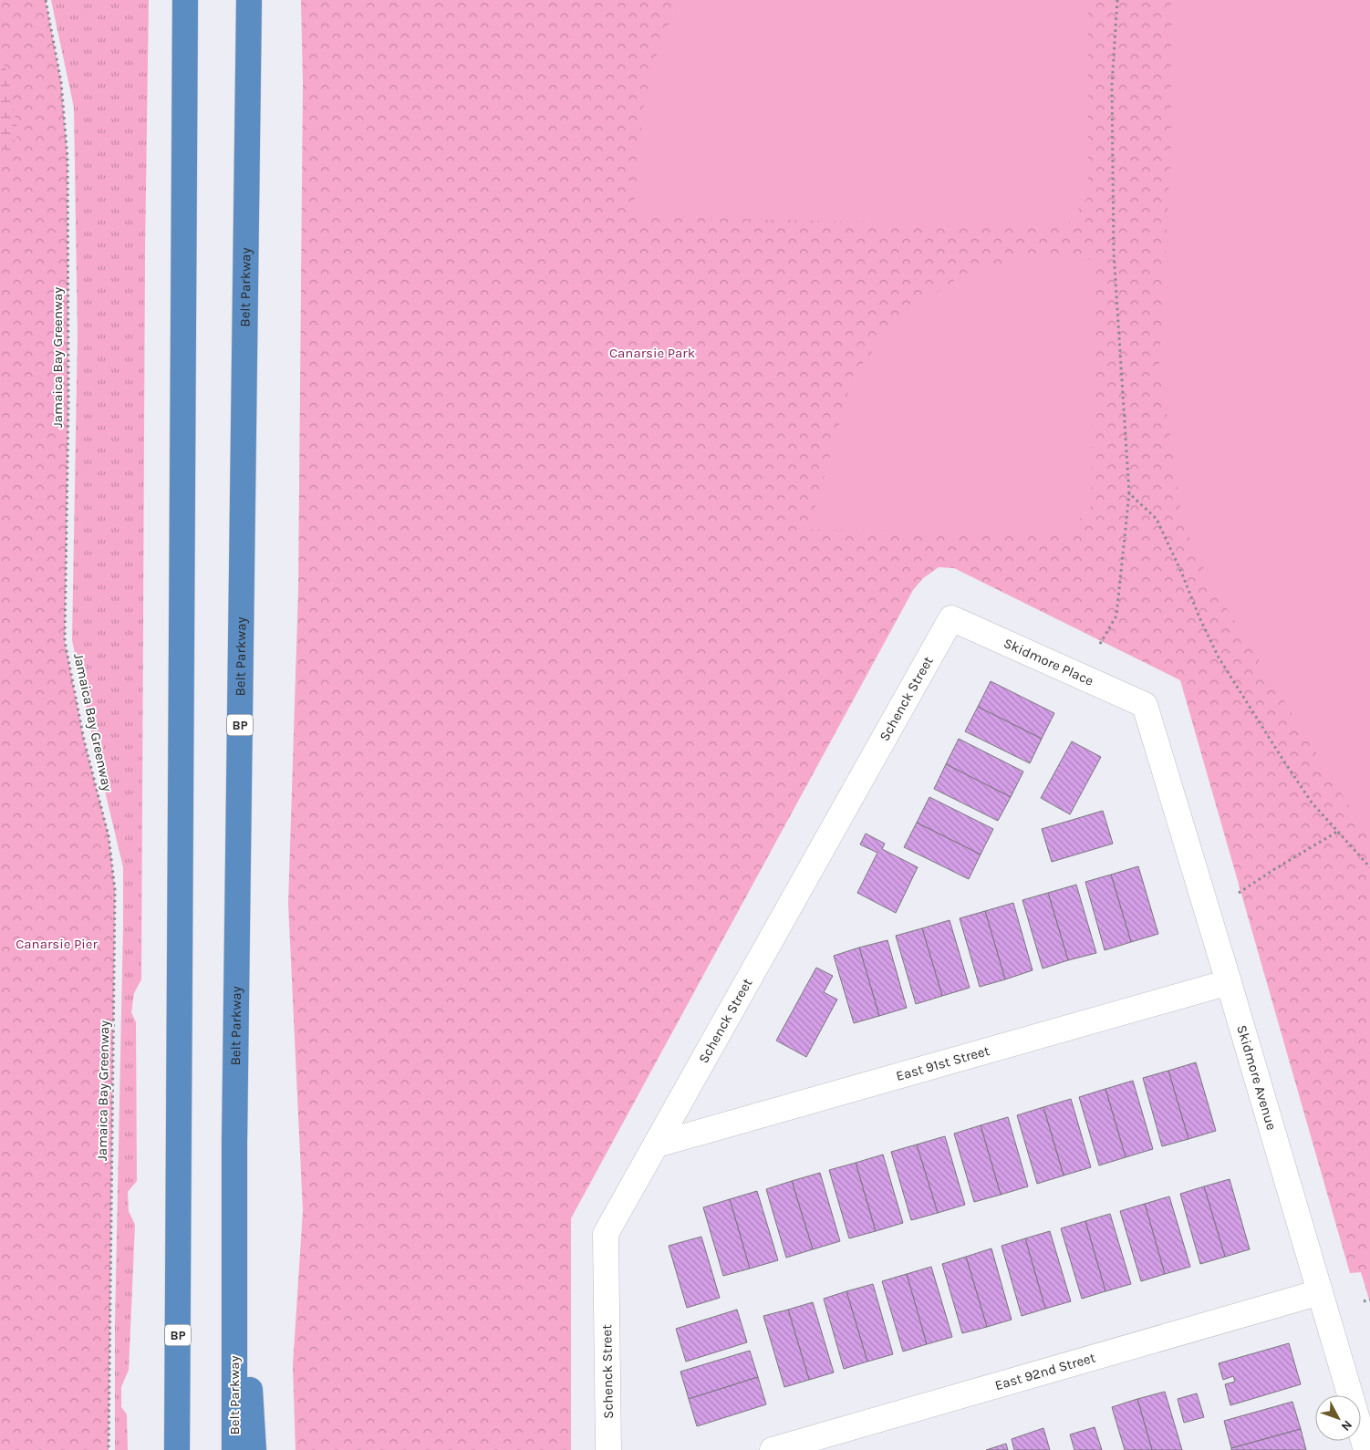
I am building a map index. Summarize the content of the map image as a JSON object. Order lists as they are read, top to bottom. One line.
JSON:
{"streets":{"highway":["Belt Parkway","BP"],"street":["Skidmore Place","Schenck Street","East 91st Street","Skidmore Avenue","East 92nd Street"],"path":["Jamaica Bay Greenway"]},"crossings":[["Skidmore Place","Schenck Street"],["Skidmore Place","Skidmore Avenue"],["Schenck Street","East 91st Street"],["East 91st Street","Skidmore Avenue"],["Skidmore Avenue","East 92nd Street"]],"parks":["Canarsie Park","Canarsie Pier"],"north":"bottom right"}
